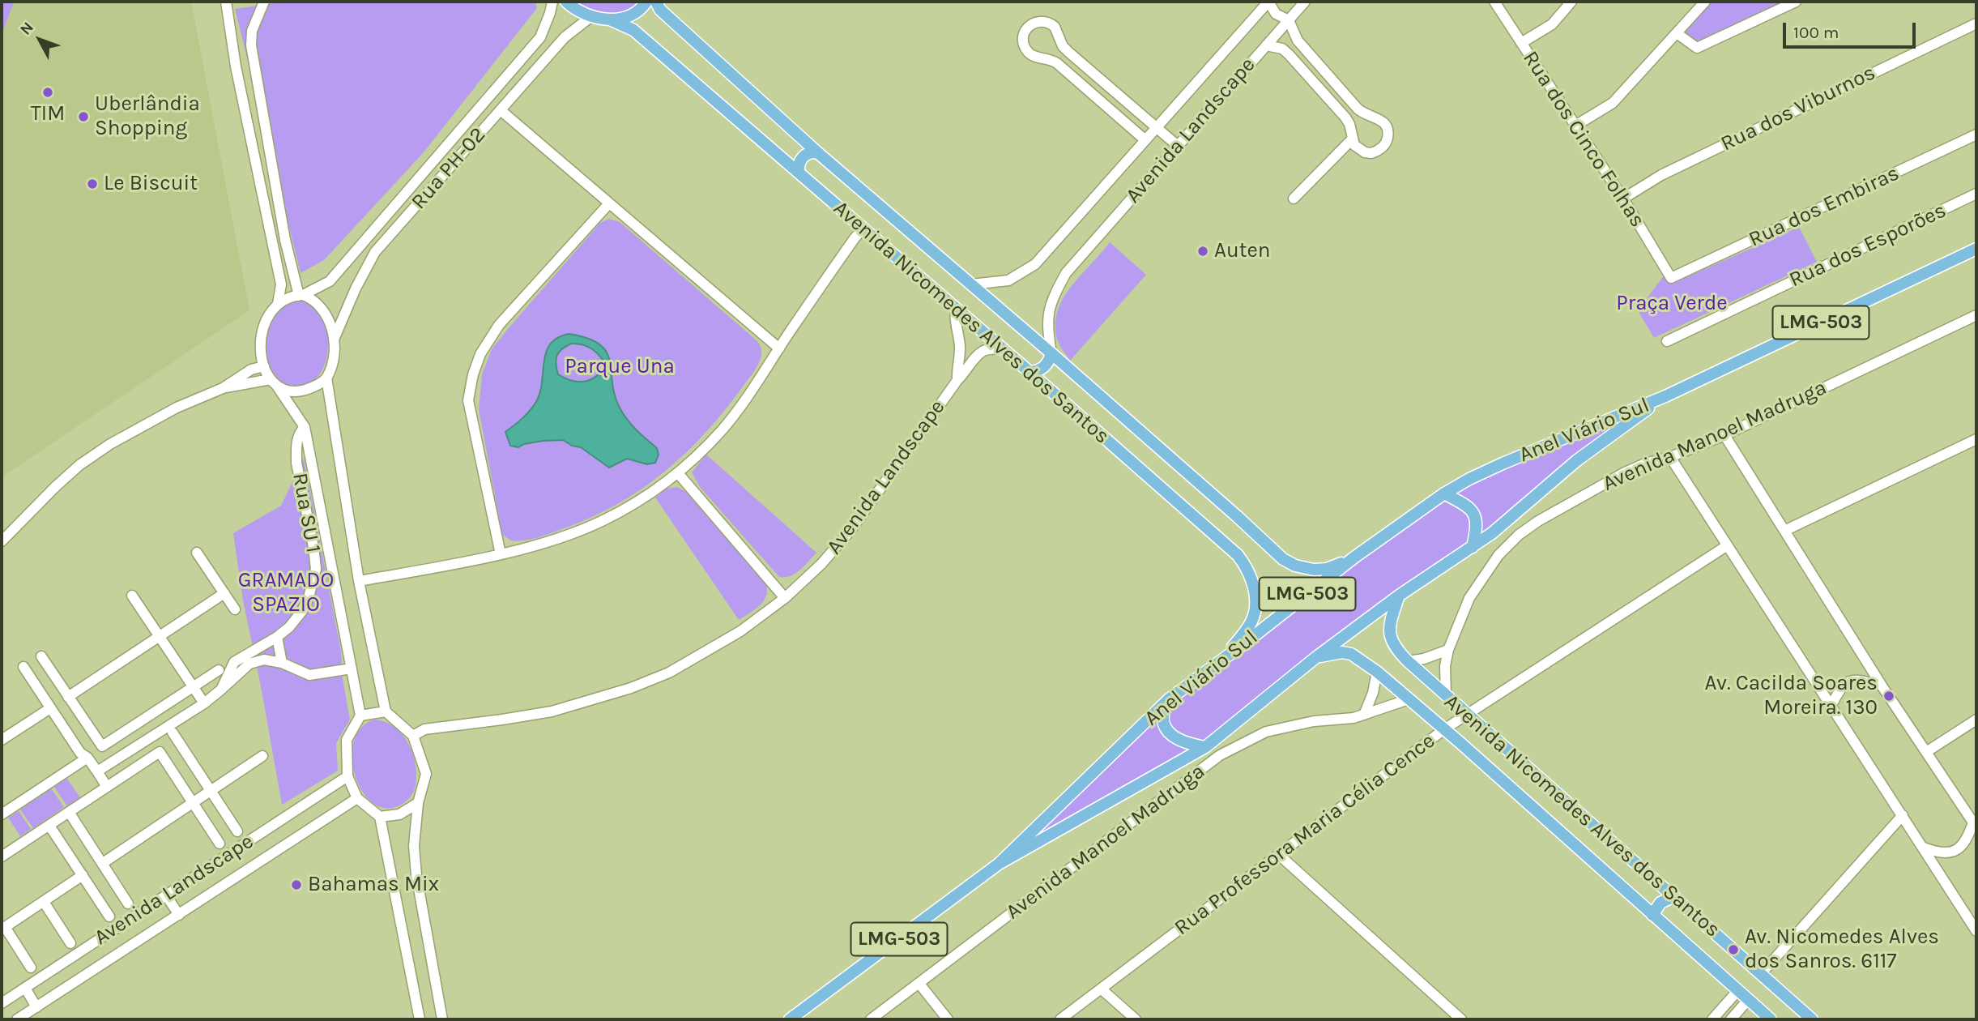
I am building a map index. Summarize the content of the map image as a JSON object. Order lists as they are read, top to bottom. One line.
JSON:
{"streets":{"main road":["Avenida Nicomedes Alves dos Santos","LMG-503","Anel Viário Sul"],"street":["Rua dos Viburnos","Avenida Landscape","Rua dos Cinco Folhas","Rua PH-02","Rua dos Embiras","Rua dos Esporões","Avenida Manoel Madruga","Rua SU 1","Rua Professora Maria Célia Cence"]},"crossings":[["Rua dos Viburnos","Rua dos Cinco Folhas"],["Avenida Landscape","Avenida Nicomedes Alves dos Santos"],["Rua dos Cinco Folhas","Rua dos Embiras"],["Avenida Nicomedes Alves dos Santos","Anel Viário Sul"],["Avenida Nicomedes Alves dos Santos","Avenida Manoel Madruga"],["Avenida Nicomedes Alves dos Santos","Rua Professora Maria Célia Cence"]],"parks":["Praça Verde","Parque Una","GRAMADO SPAZIO"],"places":["TIM","Uberlândia Shopping","Le Biscuit","Auten","Av. Cacilda Soares Moreira. 130","Bahamas Mix","Av. Nicomedes Alves dos Sanros. 6117"],"scale_bar":"100 m","north":"top left"}
